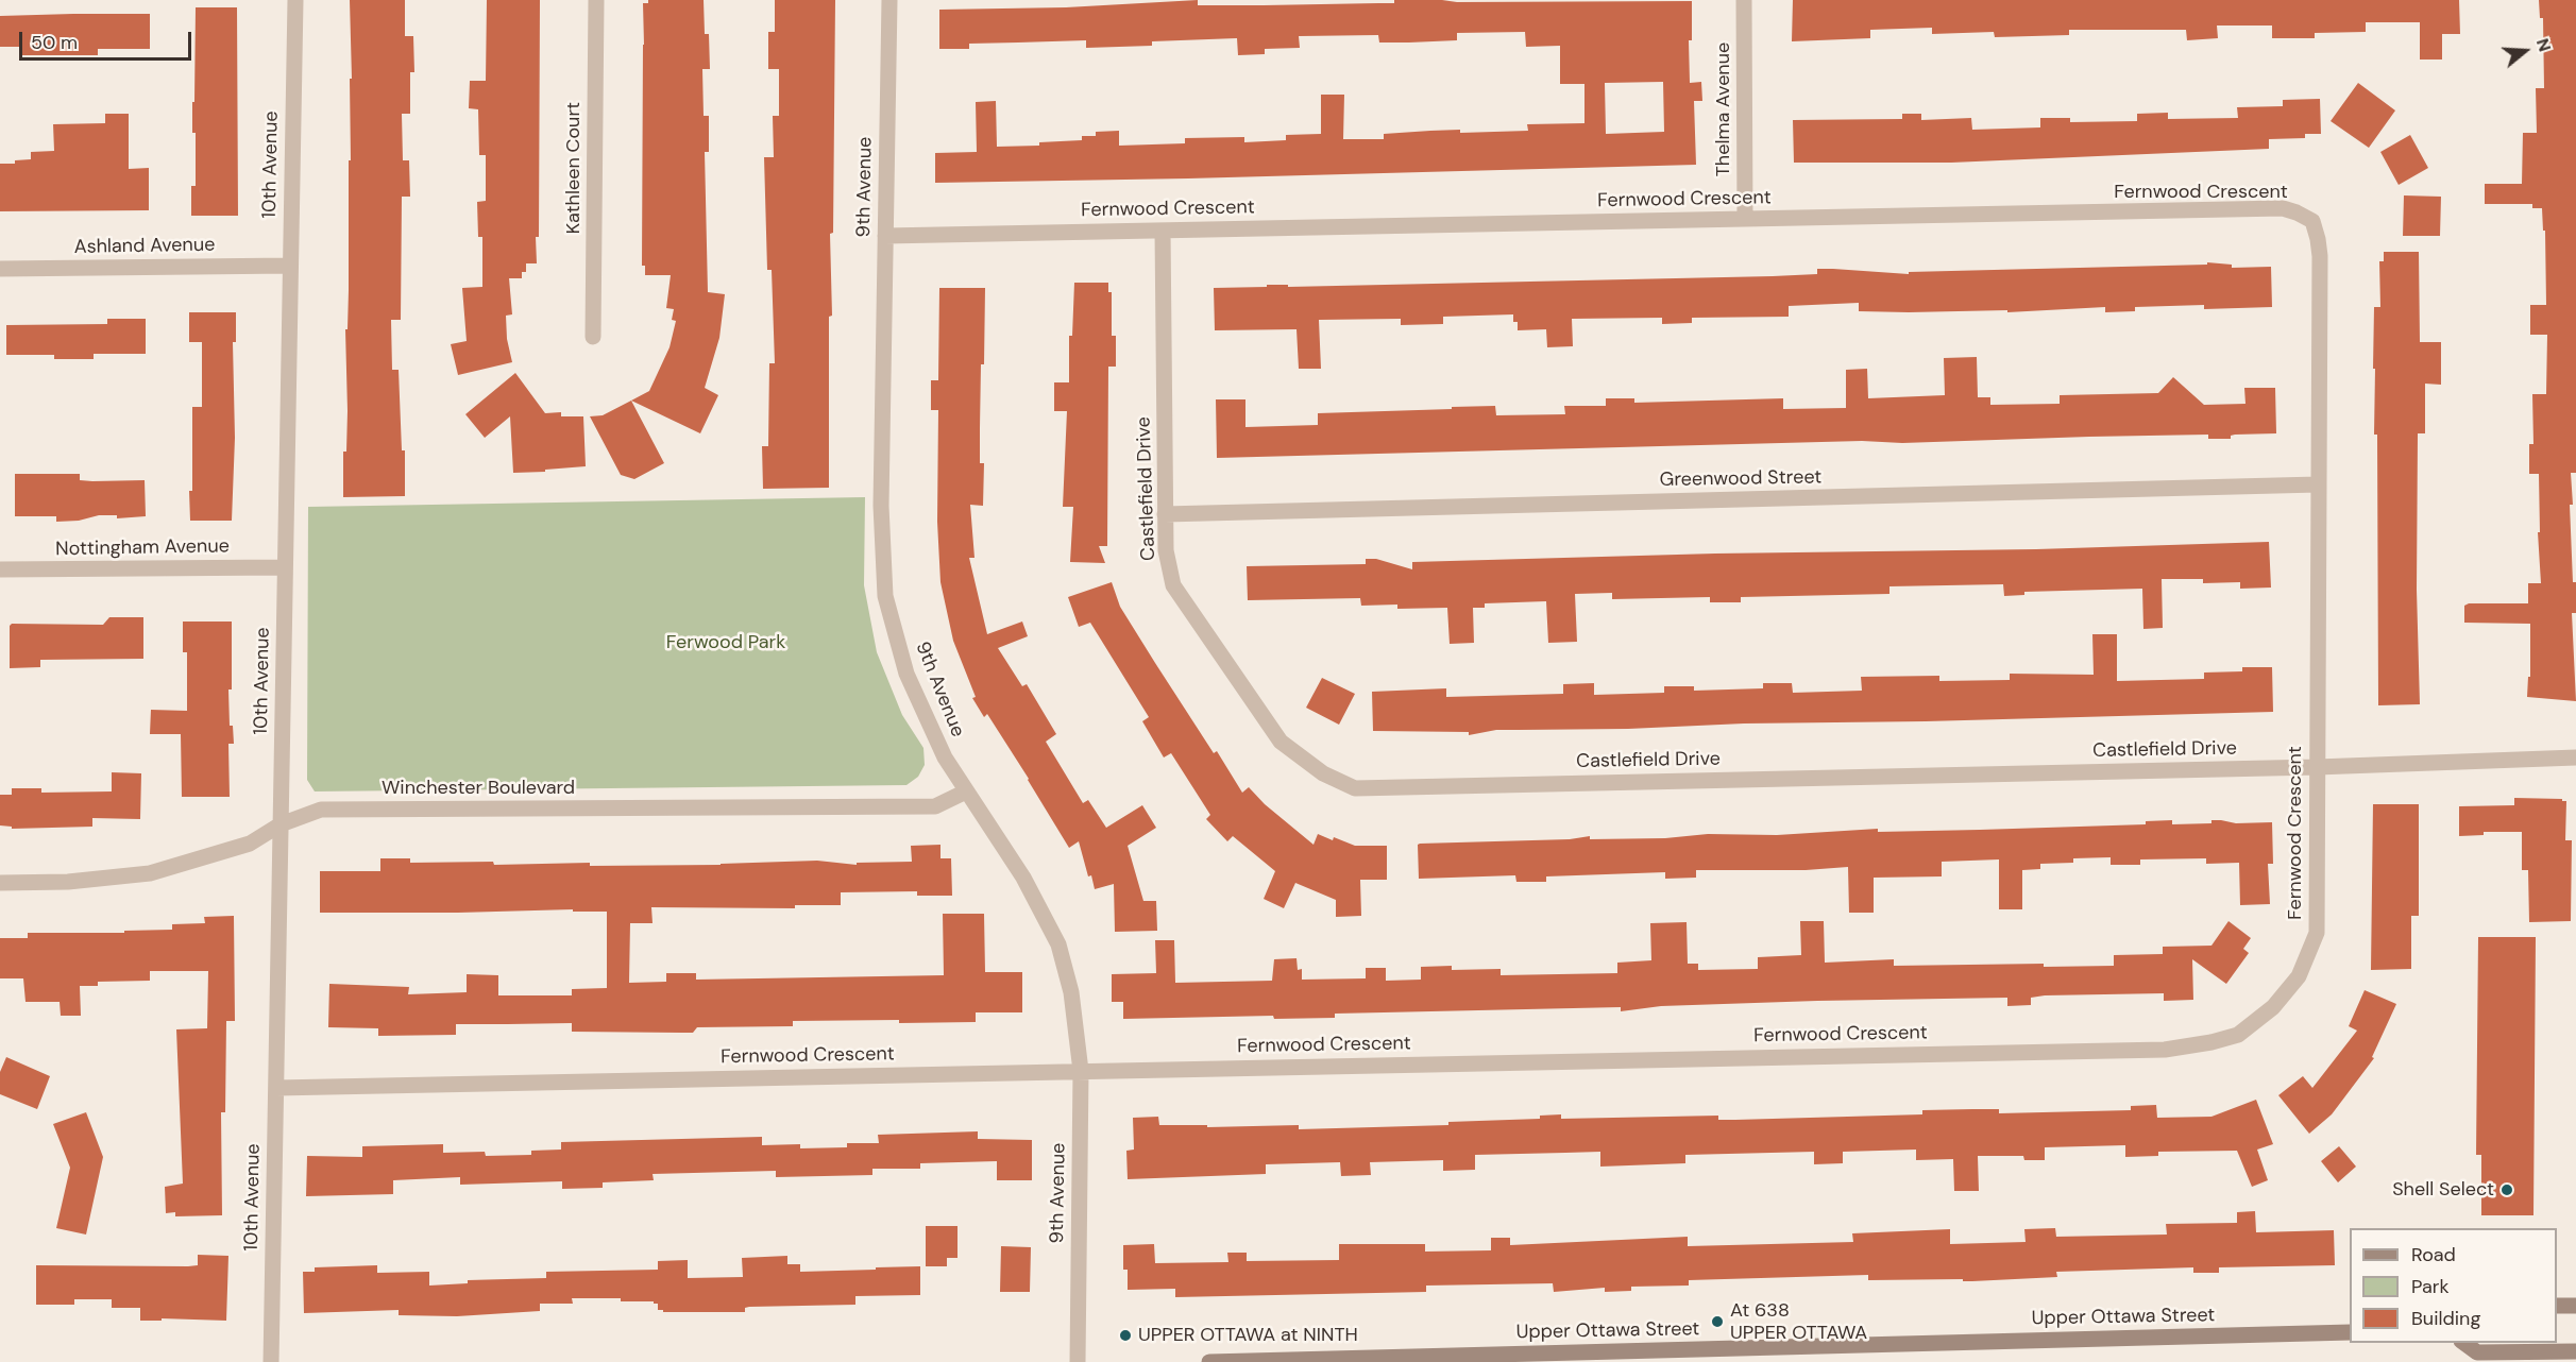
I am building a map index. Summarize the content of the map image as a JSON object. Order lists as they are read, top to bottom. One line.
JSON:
{"streets":{"main road":["Upper Ottawa Street"],"street":["Thelma Avenue","10th Avenue","Kathleen Court","9th Avenue","Fernwood Crescent","Ashland Avenue","Greenwood Street","Castlefield Drive","Nottingham Avenue","Winchester Boulevard"]},"crossings":[["Thelma Avenue","Fernwood Crescent"],["10th Avenue","Fernwood Crescent"],["10th Avenue","Ashland Avenue"],["10th Avenue","Nottingham Avenue"],["10th Avenue","Winchester Boulevard"],["9th Avenue","Fernwood Crescent"],["9th Avenue","Winchester Boulevard"],["Fernwood Crescent","Greenwood Street"],["Fernwood Crescent","Castlefield Drive"],["Greenwood Street","Castlefield Drive"]],"parks":["Ferwood Park"],"places":["Shell Select","At 638 UPPER OTTAWA","UPPER OTTAWA at NINTH"],"legend":["Road","Park","Building"],"scale_bar":"50 m","north":"right"}
